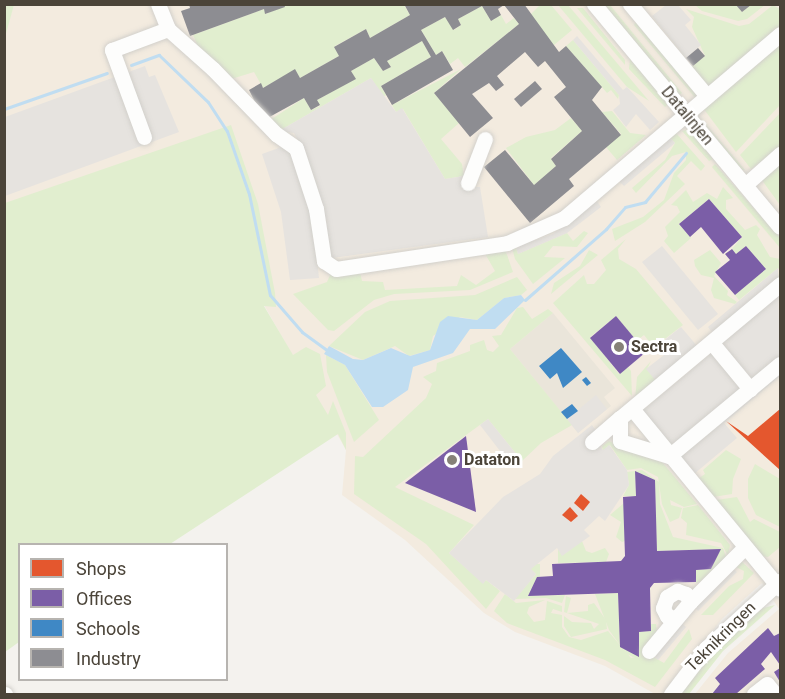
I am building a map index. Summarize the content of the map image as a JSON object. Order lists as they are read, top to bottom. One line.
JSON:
{"streets":{"street":["Datalinjen","Teknikringen"]},"places":["Sectra","Dataton"],"legend":["Shops","Offices","Schools","Industry"]}
